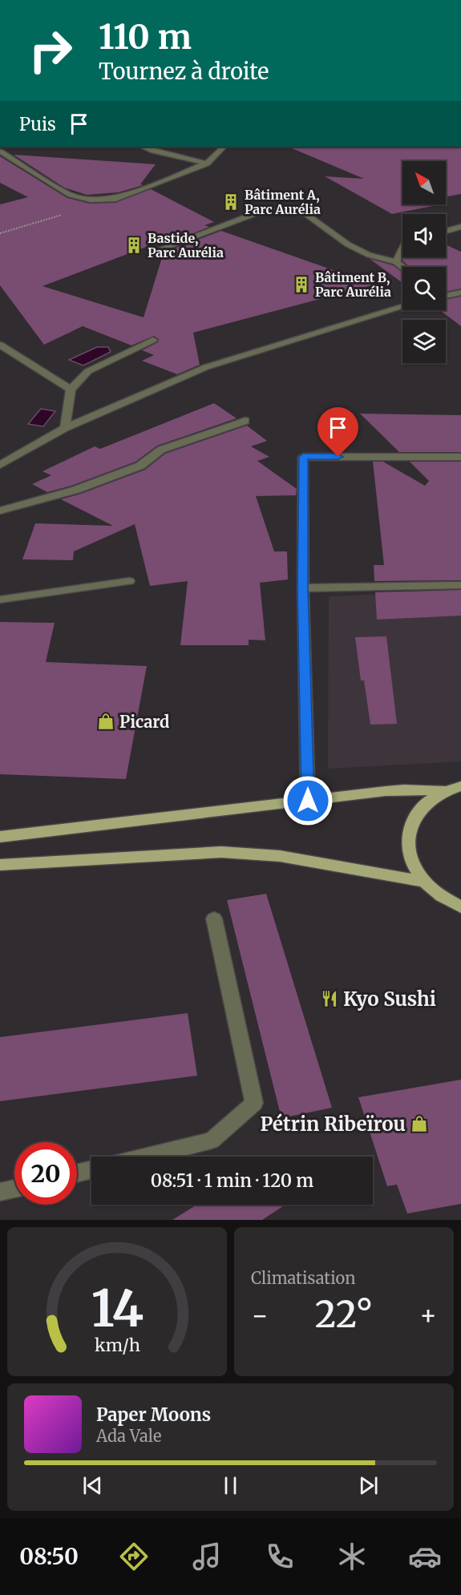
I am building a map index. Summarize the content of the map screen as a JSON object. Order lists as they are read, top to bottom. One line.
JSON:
{"places":{"building":["Bâtiment A, Parc Aurélia","Bastide, Parc Aurélia","Bâtiment B, Parc Aurélia"],"shop":["Picard","Pétrin Ribeïrou"],"restaurant":["Kyo Sushi"]},"north":"top left","page":{"turn":["110 m","Tournez à droite"],"then":"Puis","limit":"20","trip":"08:51 · 1 min · 120 m","tile":"Climatisation","heat":["−","22°","+"],"song":["Paper Moons","Ada Vale"],"tabs":"08:50","gauge":["14","km/h"]}}
